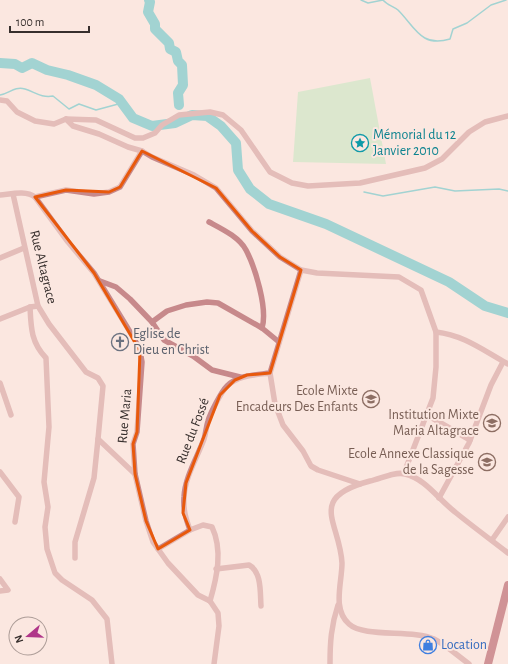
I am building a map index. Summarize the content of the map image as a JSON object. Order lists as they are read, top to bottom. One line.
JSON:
{"streets":{"street":["Rue Altagrace","Rue Maria","Rue du Fossé"]},"places":{"place":["Mémorial du 12 Janvier 2010"],"church":["Eglise de Dieu en Christ"],"school or university":["Ecole Mixte Encadeurs Des Enfants","Institution Mixte Maria Altagrace","Ecole Annexe Classique de la Sagesse"],"shop":["Location"]},"scale_bar":"100 m","north":"left"}
